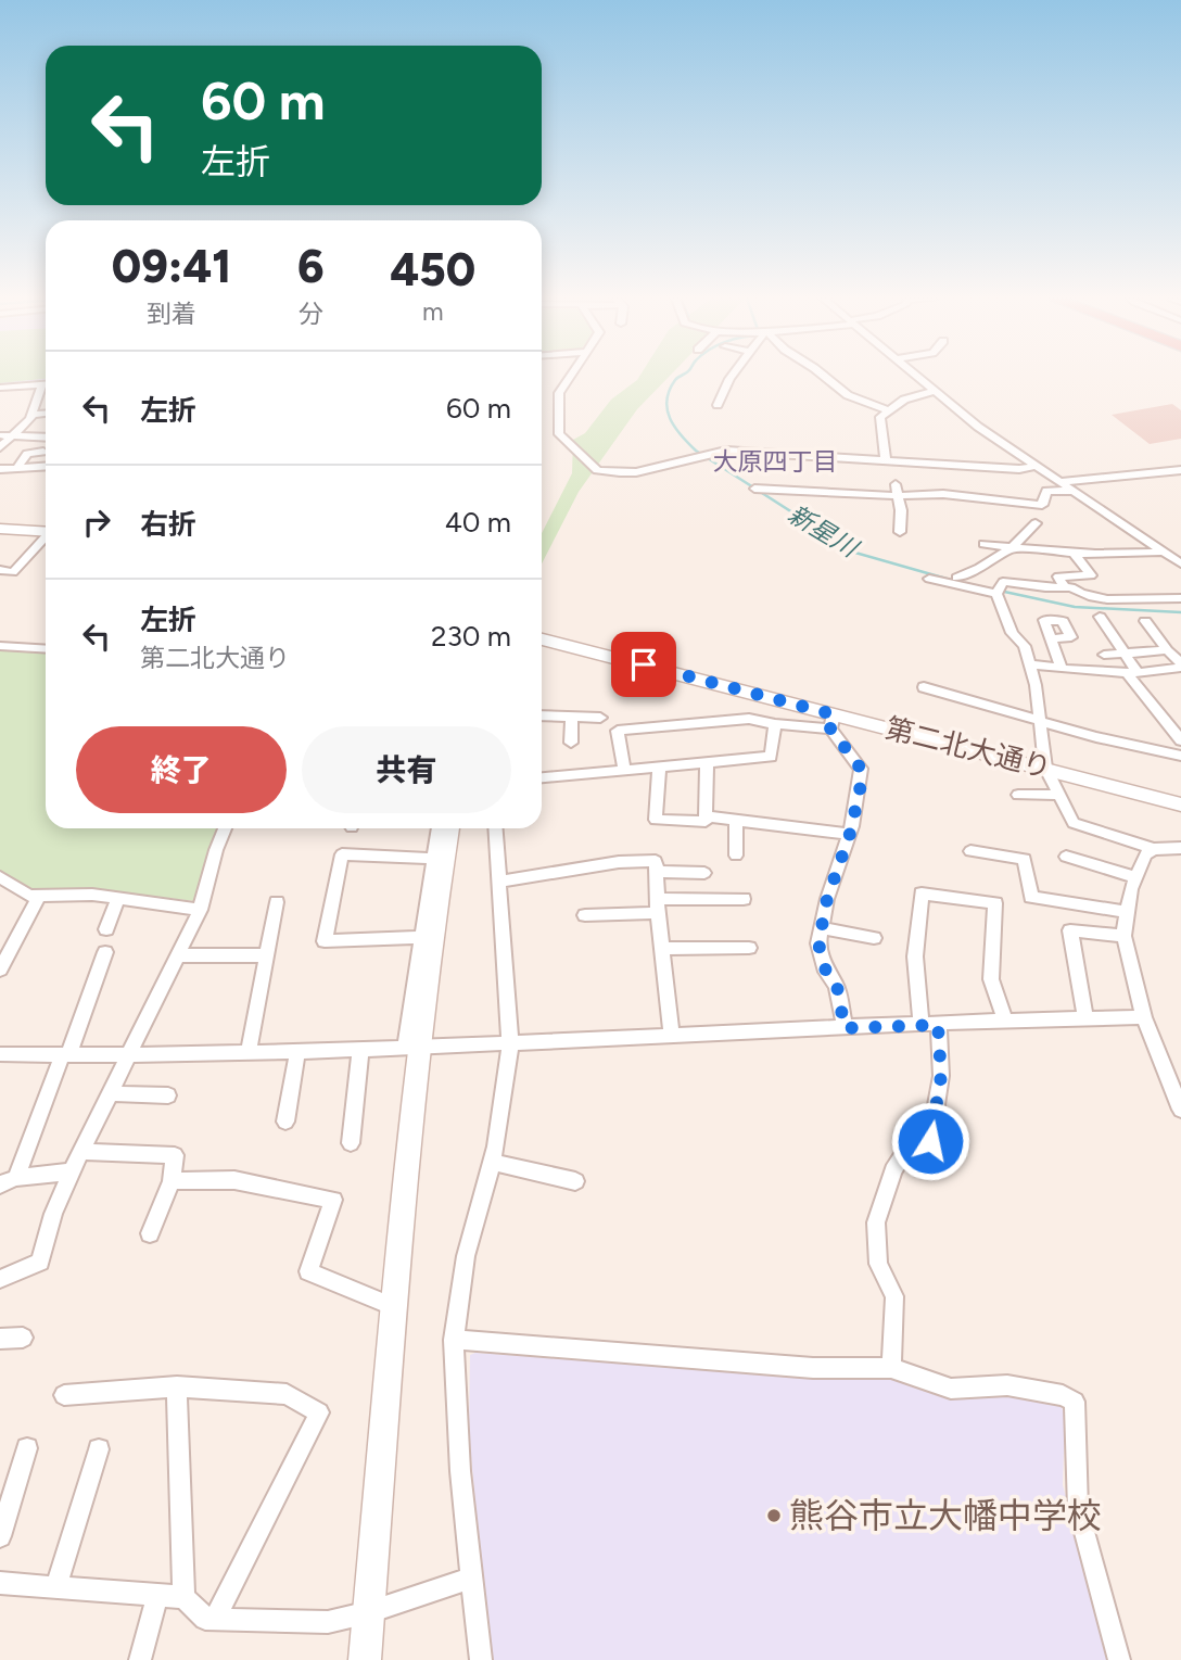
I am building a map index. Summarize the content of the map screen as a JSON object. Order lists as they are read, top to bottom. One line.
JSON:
{"streets":{"street":["第二北大通り"]},"districts":["大原四丁目"],"water":["新星川"],"places":["熊谷市立大幡中学校"],"page":{"turn":["60 m","左折"],"eta":["09:41","到着","6","分","450","m"],"list":[{"name":"左折","value":"60 m"},{"name":"右折","value":"40 m"},{"name":"左折","note":"第二北大通り","value":"230 m"}],"buttons":["終了","共有"]}}
